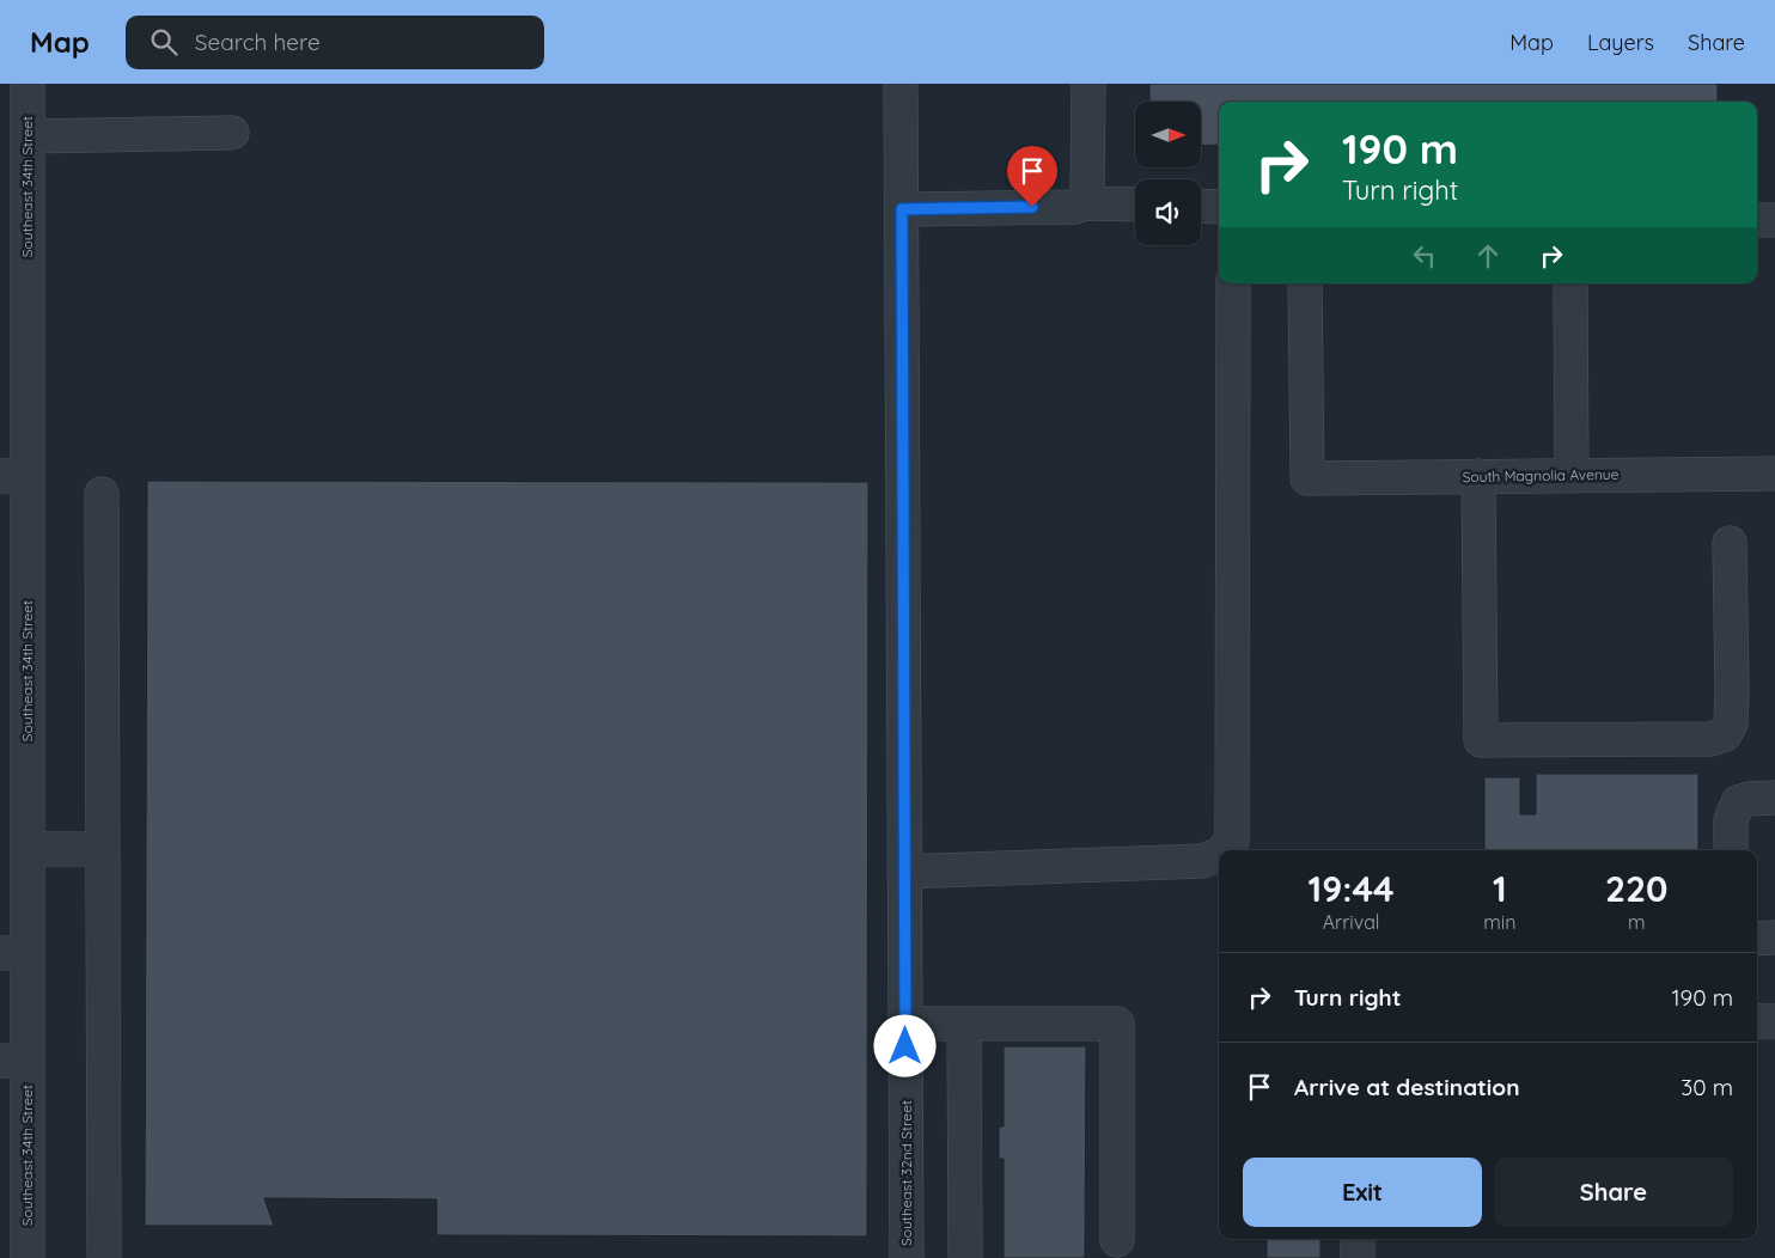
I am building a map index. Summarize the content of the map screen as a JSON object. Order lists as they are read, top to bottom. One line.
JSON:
{"streets":{"street":["Southeast 34th Street","South Magnolia Avenue","Southeast 32nd Street"]},"north":"right","page":{"header":"Map","search":"Search here","nav":["Map","Layers","Share"],"turn":["190 m","Turn right"],"eta":["19:44","Arrival","1","min","220","m"],"list":[{"name":"Turn right","value":"190 m"},{"name":"Arrive at destination","value":"30 m"}],"buttons":["Exit","Share"]}}
